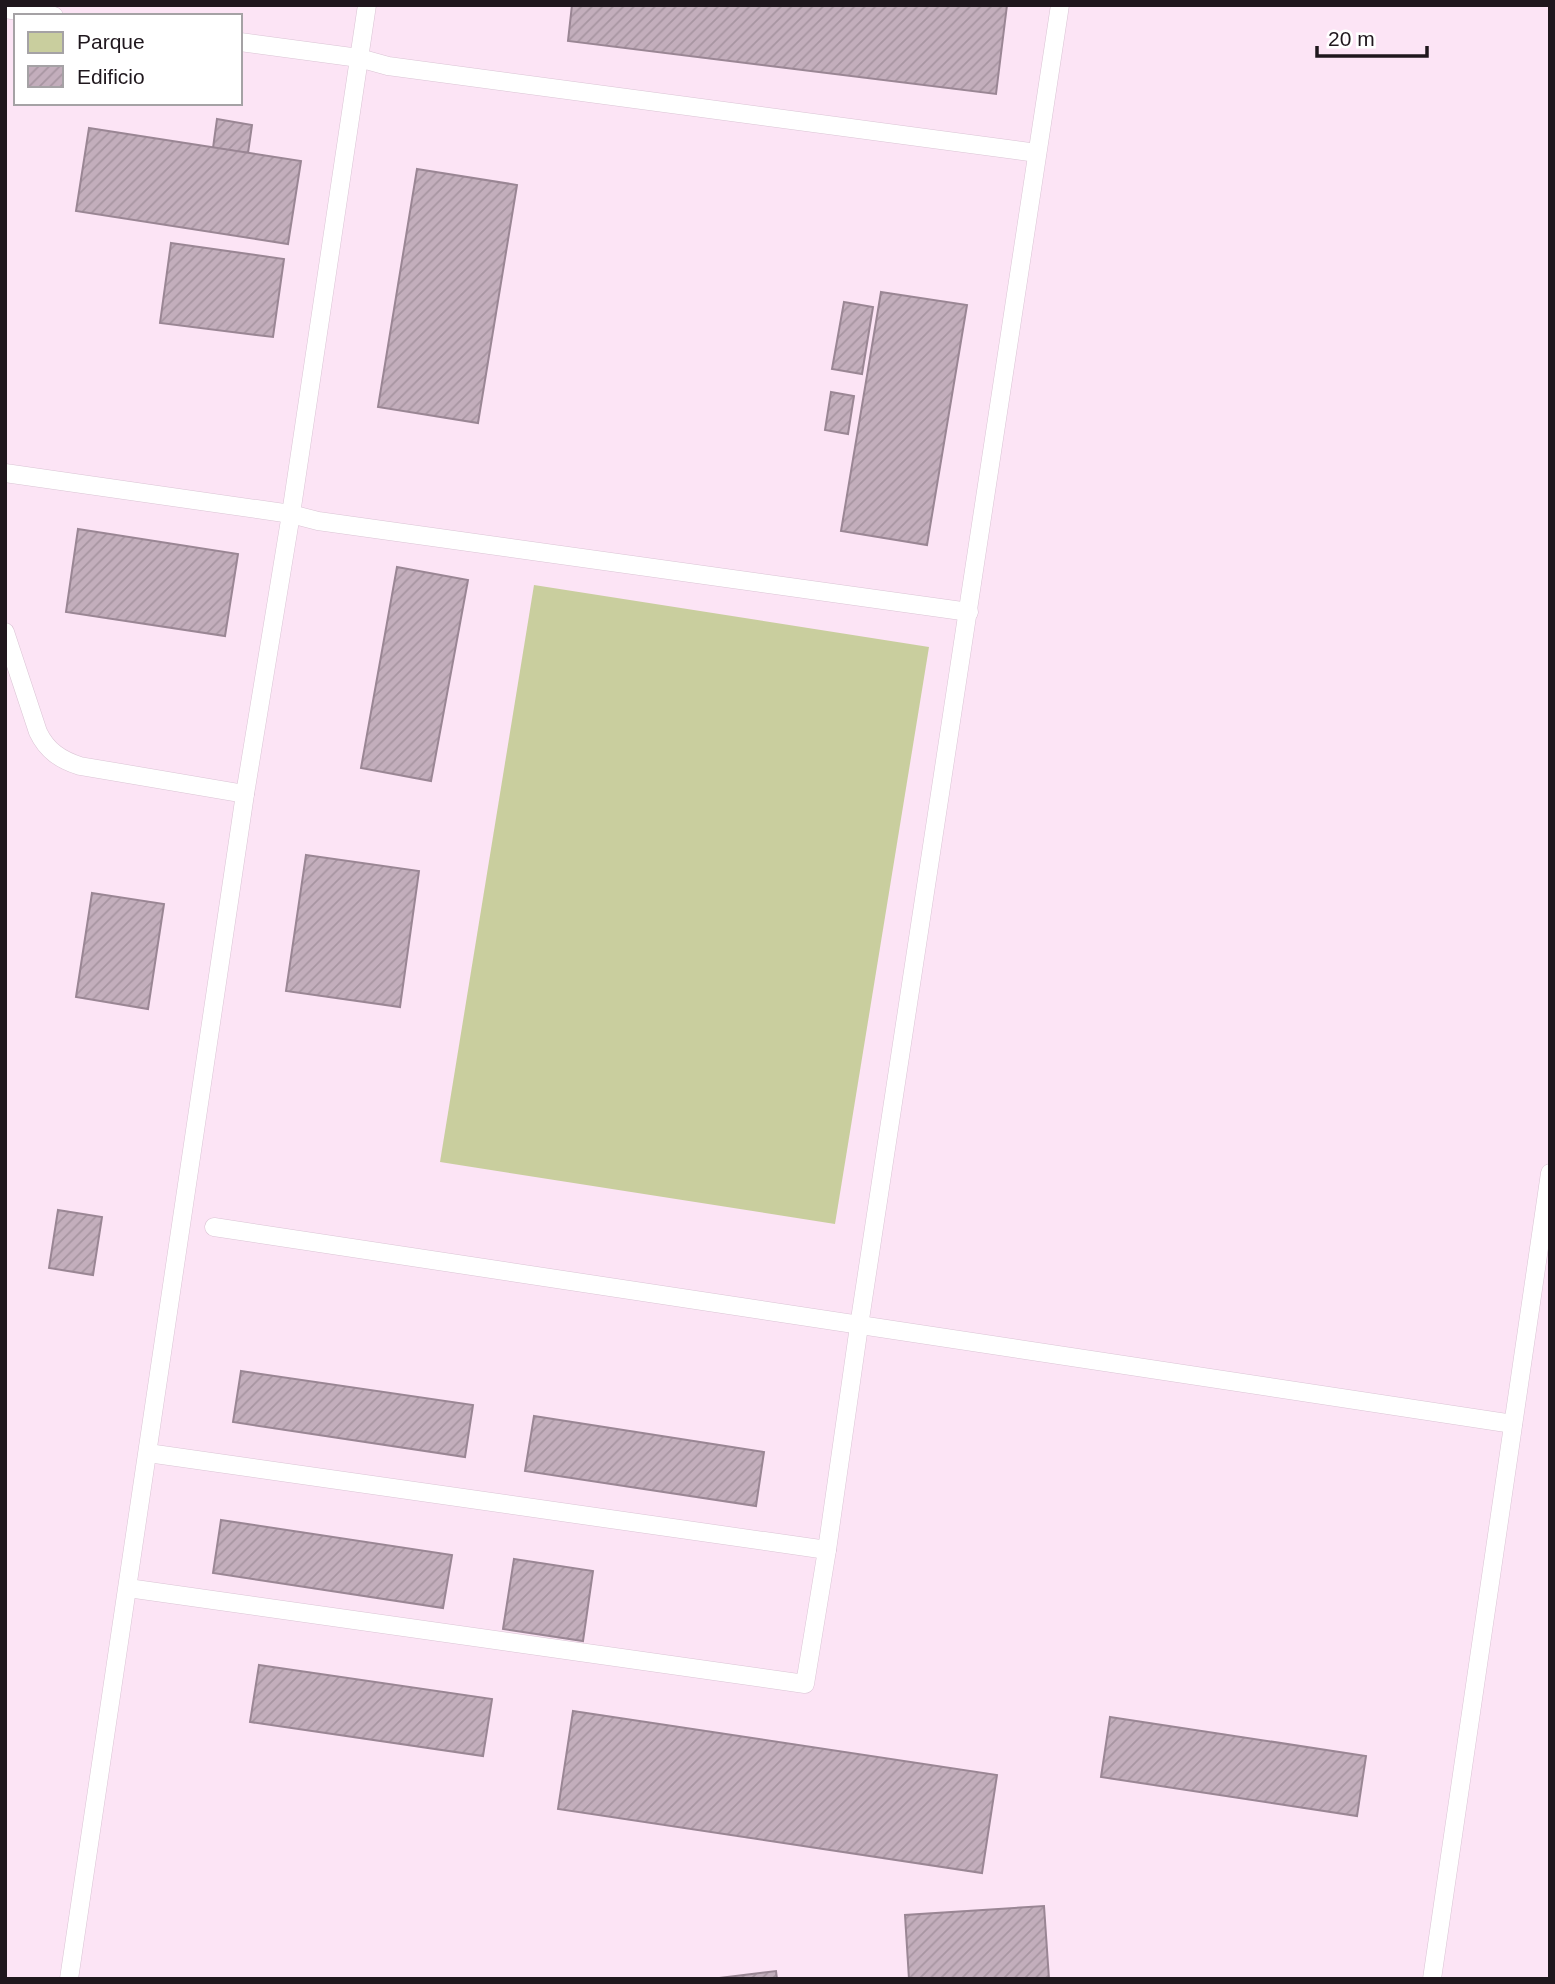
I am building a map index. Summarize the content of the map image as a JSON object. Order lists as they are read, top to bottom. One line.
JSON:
{"legend":["Parque","Edificio"],"scale_bar":"20 m"}
